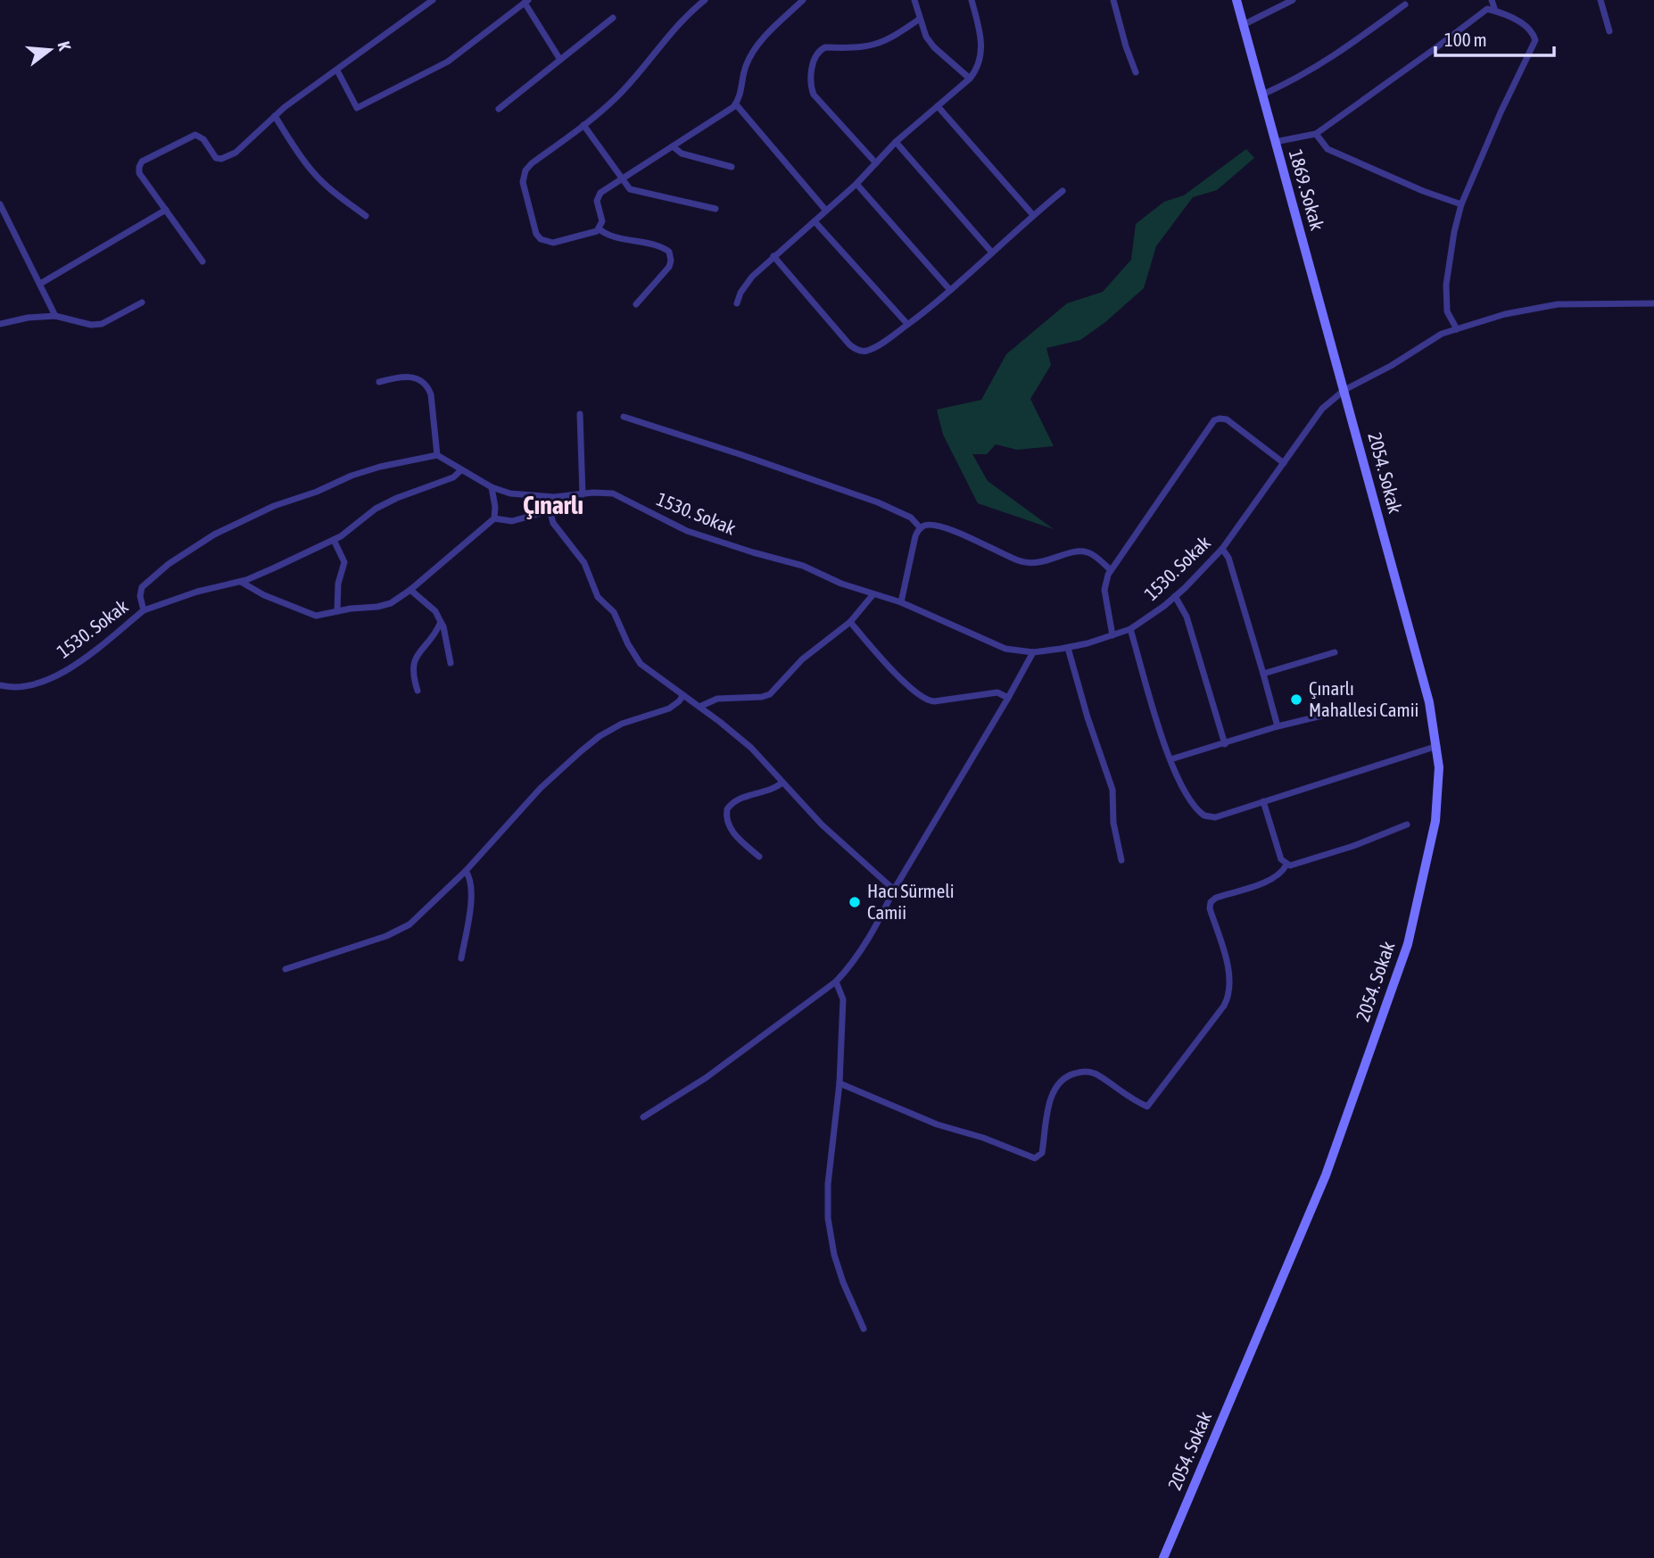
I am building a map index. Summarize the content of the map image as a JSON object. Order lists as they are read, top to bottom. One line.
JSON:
{"streets":{"main road":["1869. Sokak","2054. Sokak"],"street":["1530. Sokak"]},"crossings":[["1869. Sokak","2054. Sokak"],["1869. Sokak","1530. Sokak"],["2054. Sokak","1530. Sokak"]],"districts":["Çınarlı"],"places":["Çınarlı Mahallesi Camii","Hacı Sürmeli Camii"],"scale_bar":"100 m","north":"right"}
